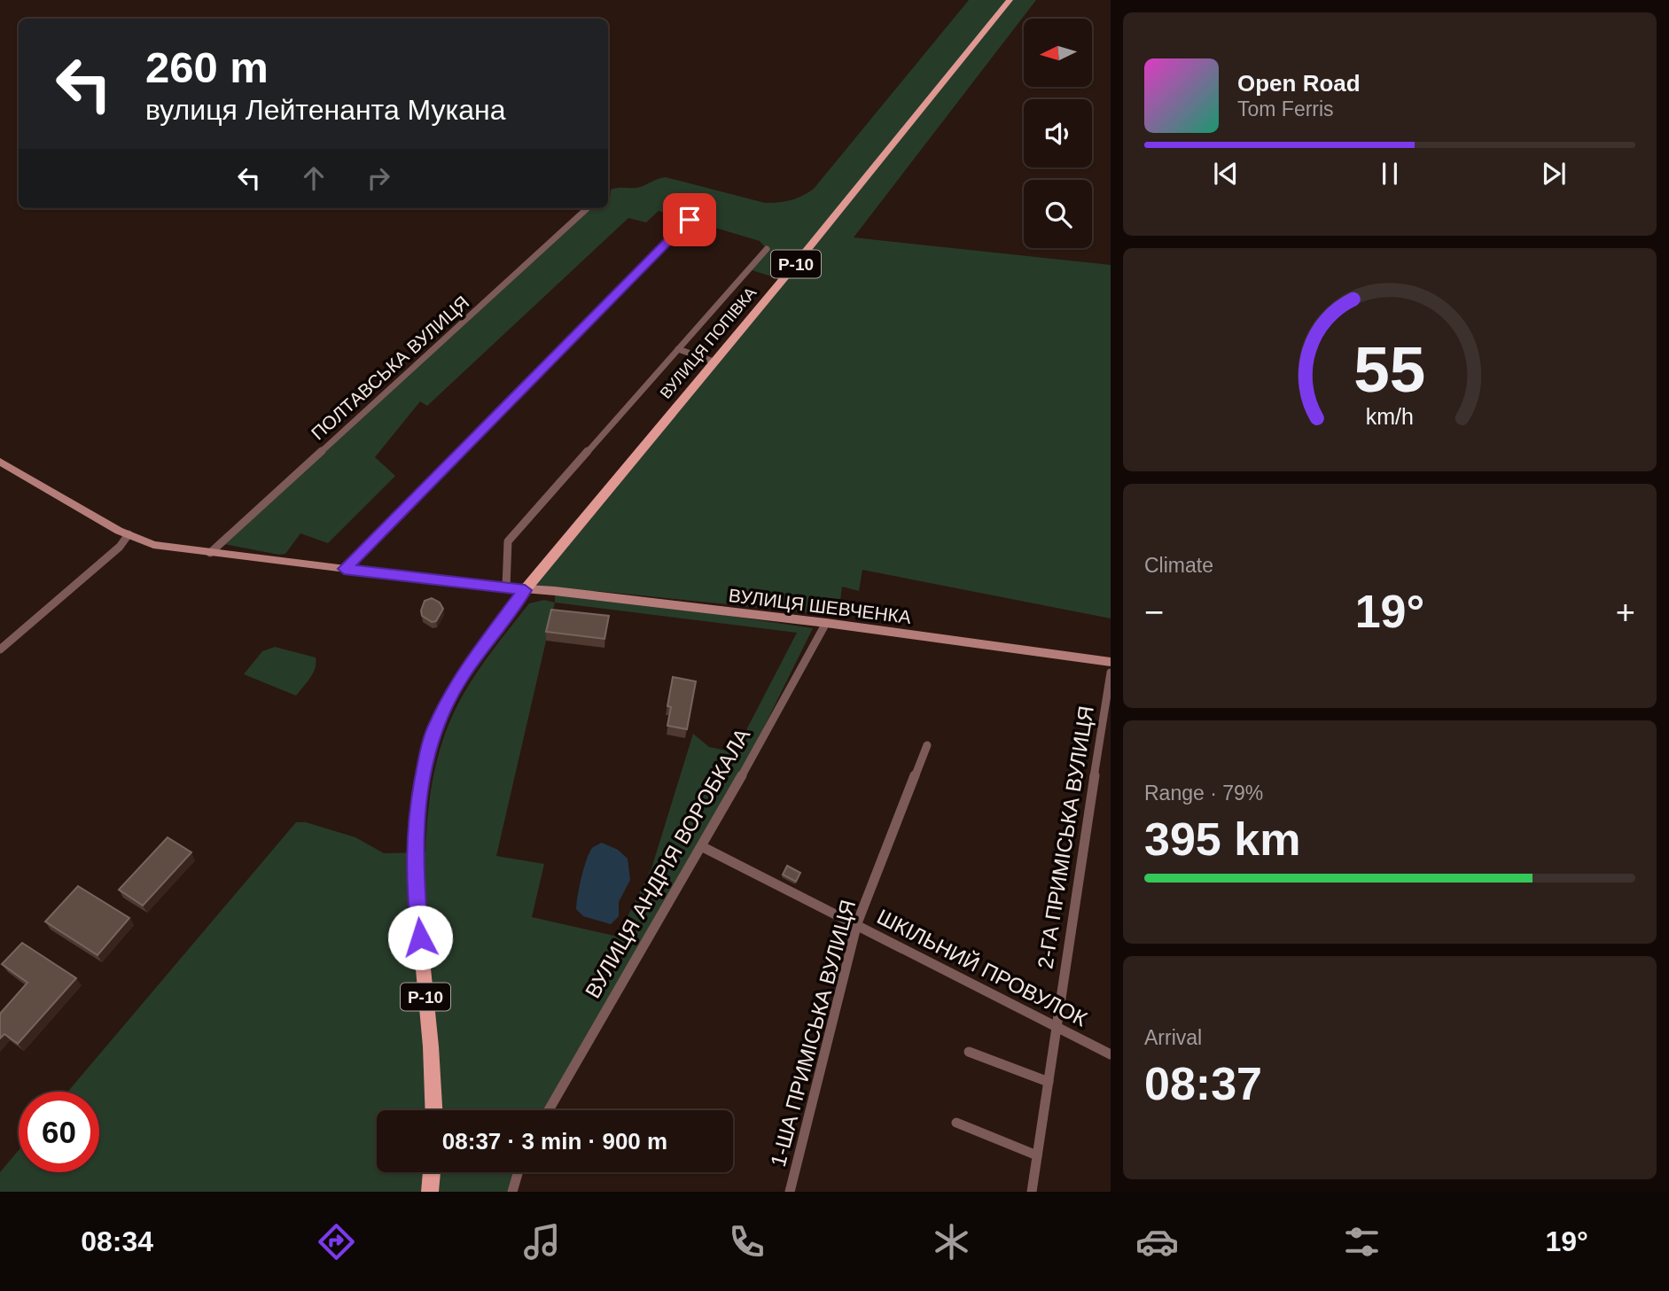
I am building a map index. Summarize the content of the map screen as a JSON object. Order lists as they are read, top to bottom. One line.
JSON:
{"streets":{"main road":["Р-10","ВУЛИЦЯ ПОПІВКА","ВУЛИЦЯ ШЕВЧЕНКА"],"street":["ПОЛТАВСЬКА ВУЛИЦЯ","2-ГА ПРИМІСЬКА ВУЛИЦЯ","ВУЛИЦЯ АНДРІЯ ВОРОБКАЛА","ШКІЛЬНИЙ ПРОВУЛОК","1-ША ПРИМІСЬКА ВУЛИЦЯ"]},"crossings":[["Р-10","ВУЛИЦЯ ПОПІВКА"],["Р-10","ВУЛИЦЯ ШЕВЧЕНКА"],["ВУЛИЦЯ ПОПІВКА","ВУЛИЦЯ ШЕВЧЕНКА"],["ПОЛТАВСЬКА ВУЛИЦЯ","ВУЛИЦЯ ШЕВЧЕНКА"],["ВУЛИЦЯ ШЕВЧЕНКА","ВУЛИЦЯ АНДРІЯ ВОРОБКАЛА"],["2-ГА ПРИМІСЬКА ВУЛИЦЯ","ШКІЛЬНИЙ ПРОВУЛОК"],["ВУЛИЦЯ АНДРІЯ ВОРОБКАЛА","ШКІЛЬНИЙ ПРОВУЛОК"],["ШКІЛЬНИЙ ПРОВУЛОК","1-ША ПРИМІСЬКА ВУЛИЦЯ"]],"north":"left","page":{"turn":["260 m","вулиця Лейтенанта Мукана"],"song":["Open Road","Tom Ferris"],"tile":["Climate",["Range · 79%","395 km"],["Arrival","08:37"]],"heat":["−","19°","+"],"limit":"60","trip":"08:37 · 3 min · 900 m","tabs":["08:34","19°"],"gauge":["55","km/h"]}}
